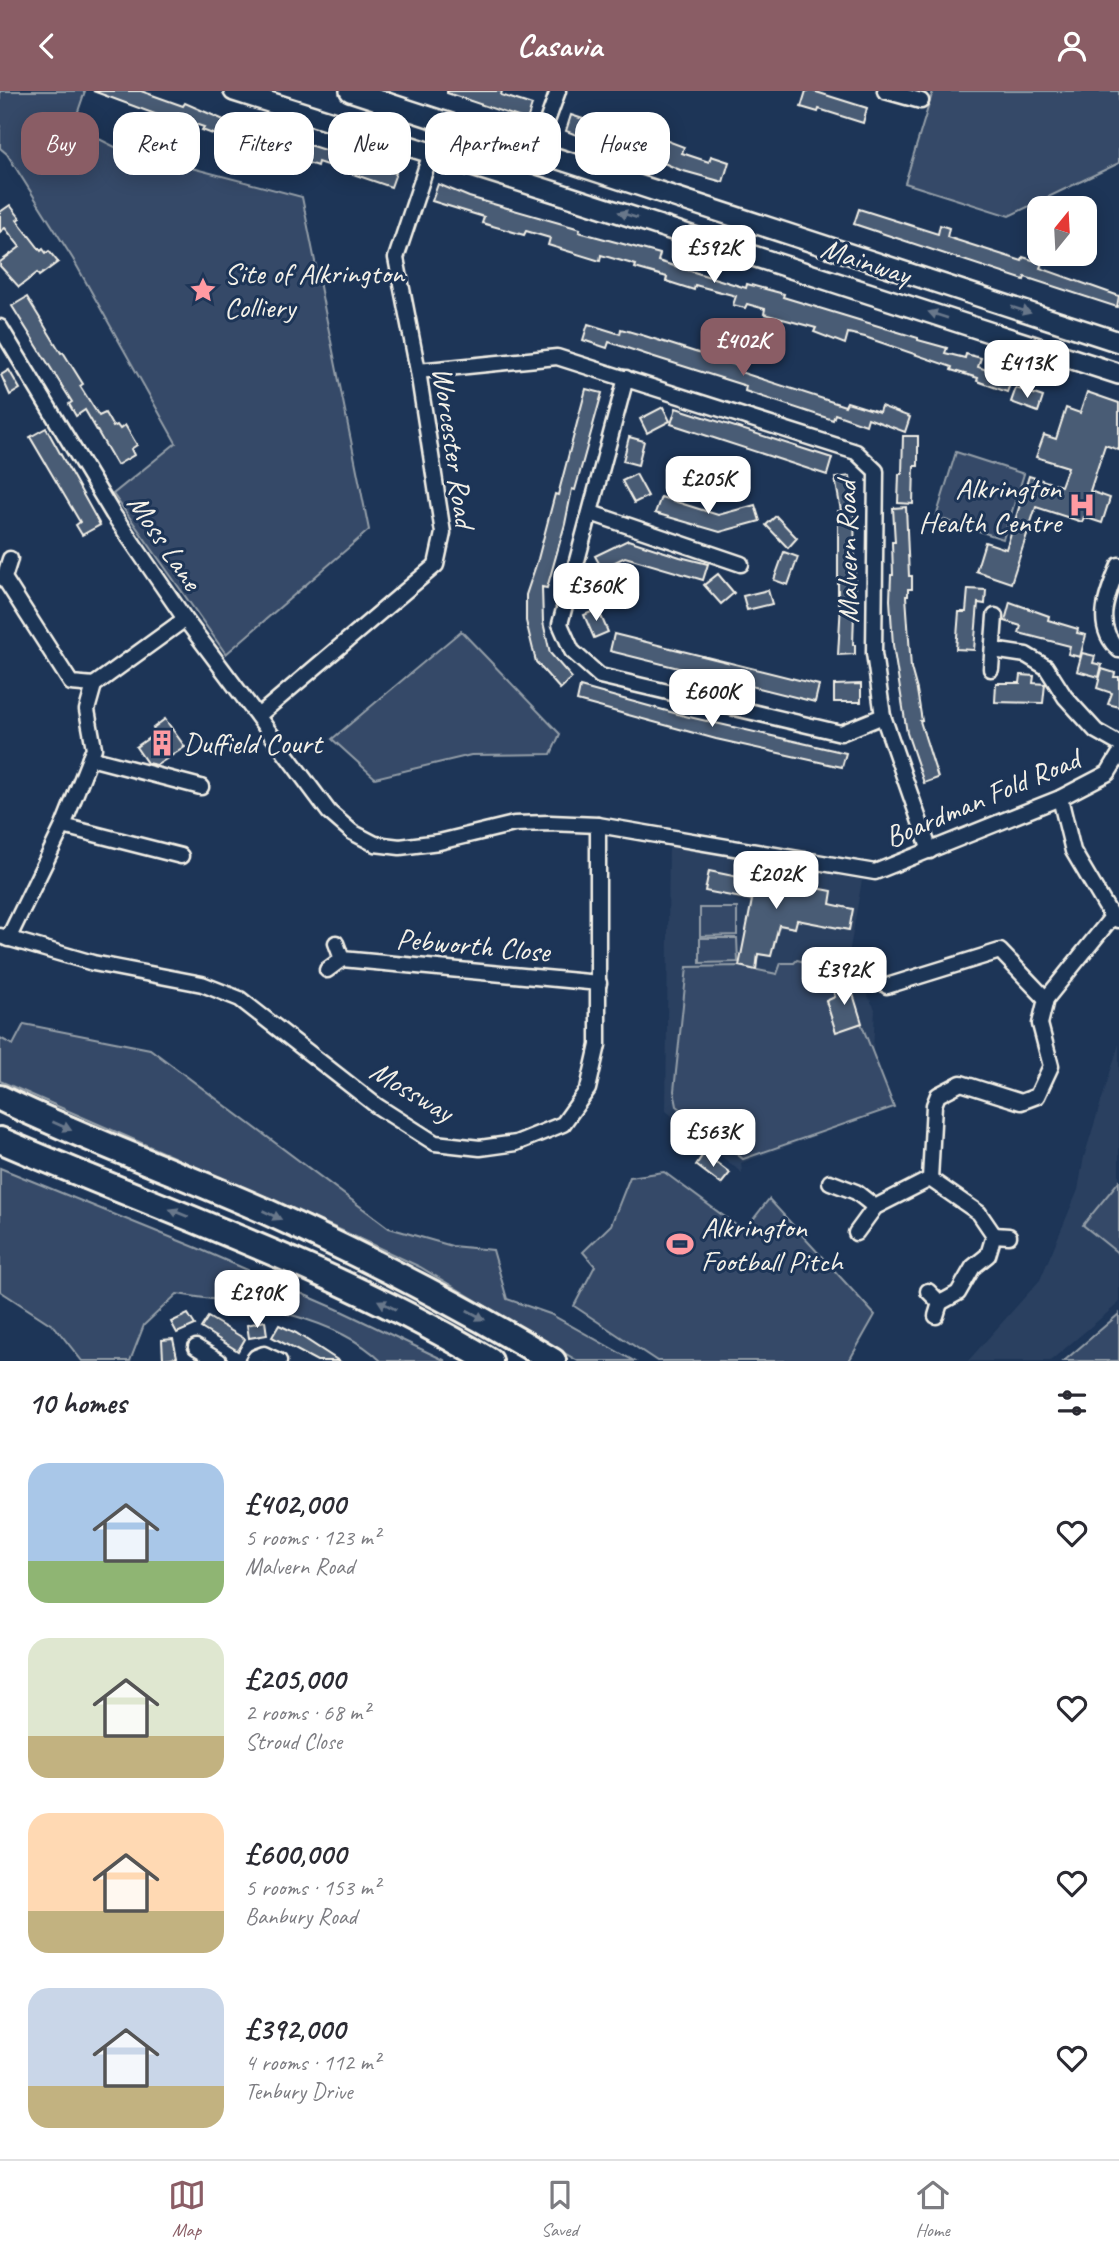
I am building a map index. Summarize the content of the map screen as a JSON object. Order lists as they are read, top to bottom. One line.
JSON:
{"streets":{"street":["Mainway","Worcester Road","Moss Lane","Malvern Road","Boardman Fold Road","Pebworth Close","Mossway"]},"crossings":[["Worcester Road","Moss Lane"],["Worcester Road","Malvern Road"],["Moss Lane","Boardman Fold Road"],["Malvern Road","Boardman Fold Road"],["Boardman Fold Road","Mossway"],["Pebworth Close","Mossway"]],"places":{"place":["Site of Alkrington Colliery"],"hospital":["Alkrington Health Centre"],"building":["Duffield Court"],"sports":["Alkrington Football Pitch"]},"north":"top","page":{"header":"Casavia","chip":["Buy","Rent","Filters","New","Apartment","House"],"price":["£592K","£402K","£413K","£205K","£360K","£600K","£202K","£392K","£563K","£290K"],"heading":"10 homes","list":[{"name":"£402,000","note":"5 rooms · 123 m² · Malvern Road"},{"name":"£205,000","note":"2 rooms · 68 m² · Stroud Close"},{"name":"£600,000","note":"5 rooms · 153 m² · Banbury Road"},{"name":"£392,000","note":"4 rooms · 112 m² · Tenbury Drive"}],"tabs":["Map","Saved","Home"]}}
